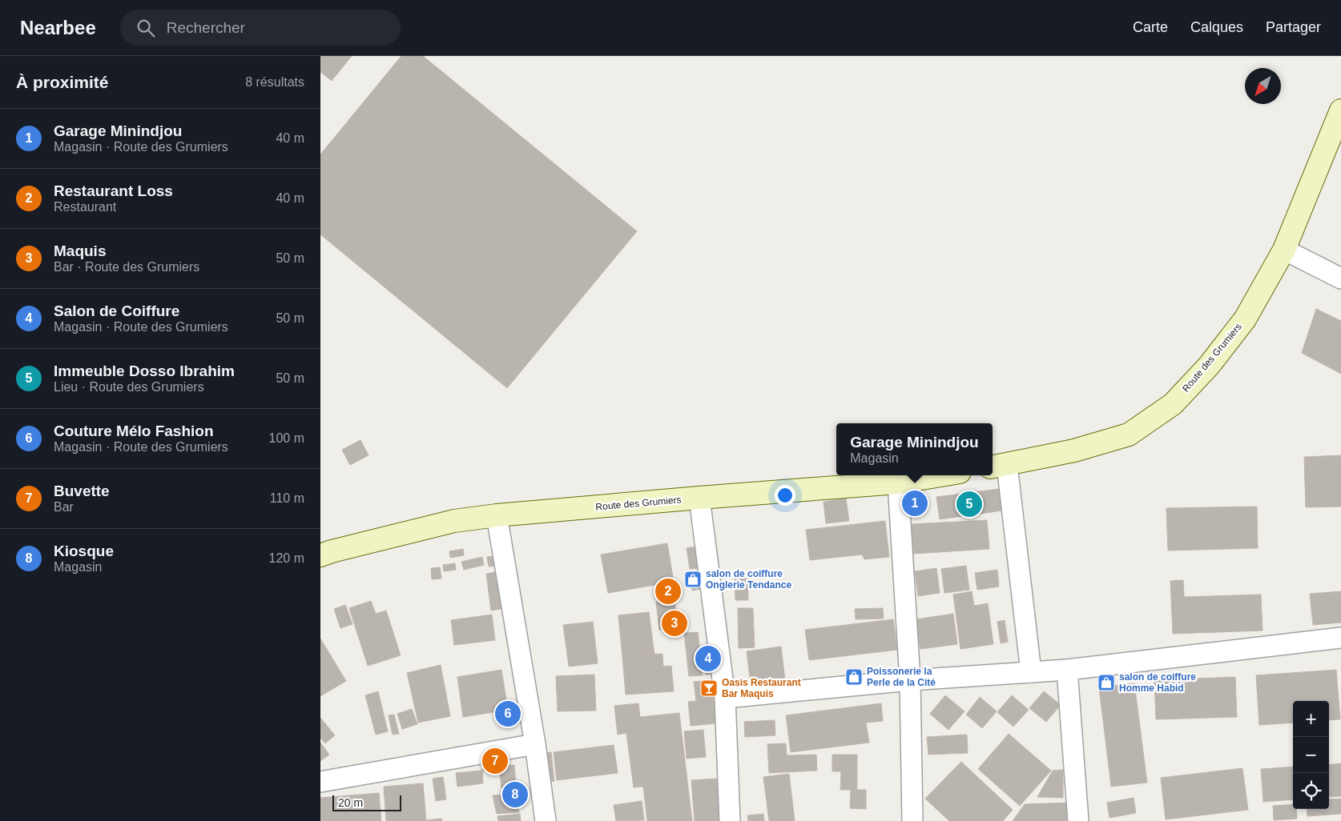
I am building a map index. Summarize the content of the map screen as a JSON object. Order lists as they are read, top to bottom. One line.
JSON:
{"streets":{"main road":["Route des Grumiers"]},"places":{"shop":["salon de coiffure Onglerie Tendance","Poissonerie la Perle de la Cité","salon de coiffure Homme Habid"],"bar":["Oasis Restaurant Bar Maquis"]},"scale_bar":"20 m","north":"bottom left","page":{"header":"Nearbee","search":"Rechercher","nav":["Carte","Calques","Partager"],"heading":["À proximité","8 résultats"],"list":[{"mark":"1","name":"Garage Minindjou","note":"Magasin · Route des Grumiers","value":"40 m"},{"mark":"2","name":"Restaurant Loss","note":"Restaurant","value":"40 m"},{"mark":"3","name":"Maquis","note":"Bar · Route des Grumiers","value":"50 m"},{"mark":"4","name":"Salon de Coiffure","note":"Magasin · Route des Grumiers","value":"50 m"},{"mark":"5","name":"Immeuble Dosso Ibrahim","note":"Lieu · Route des Grumiers","value":"50 m"},{"mark":"6","name":"Couture Mélo Fashion","note":"Magasin · Route des Grumiers","value":"100 m"},{"mark":"7","name":"Buvette","note":"Bar","value":"110 m"},{"mark":"8","name":"Kiosque","note":"Magasin","value":"120 m"}],"popup":["Garage Minindjou","Magasin"],"pins":["1","5","2","3","4","6","7","8"],"map_buttons":["+","−"],"scale":"20 m"}}
